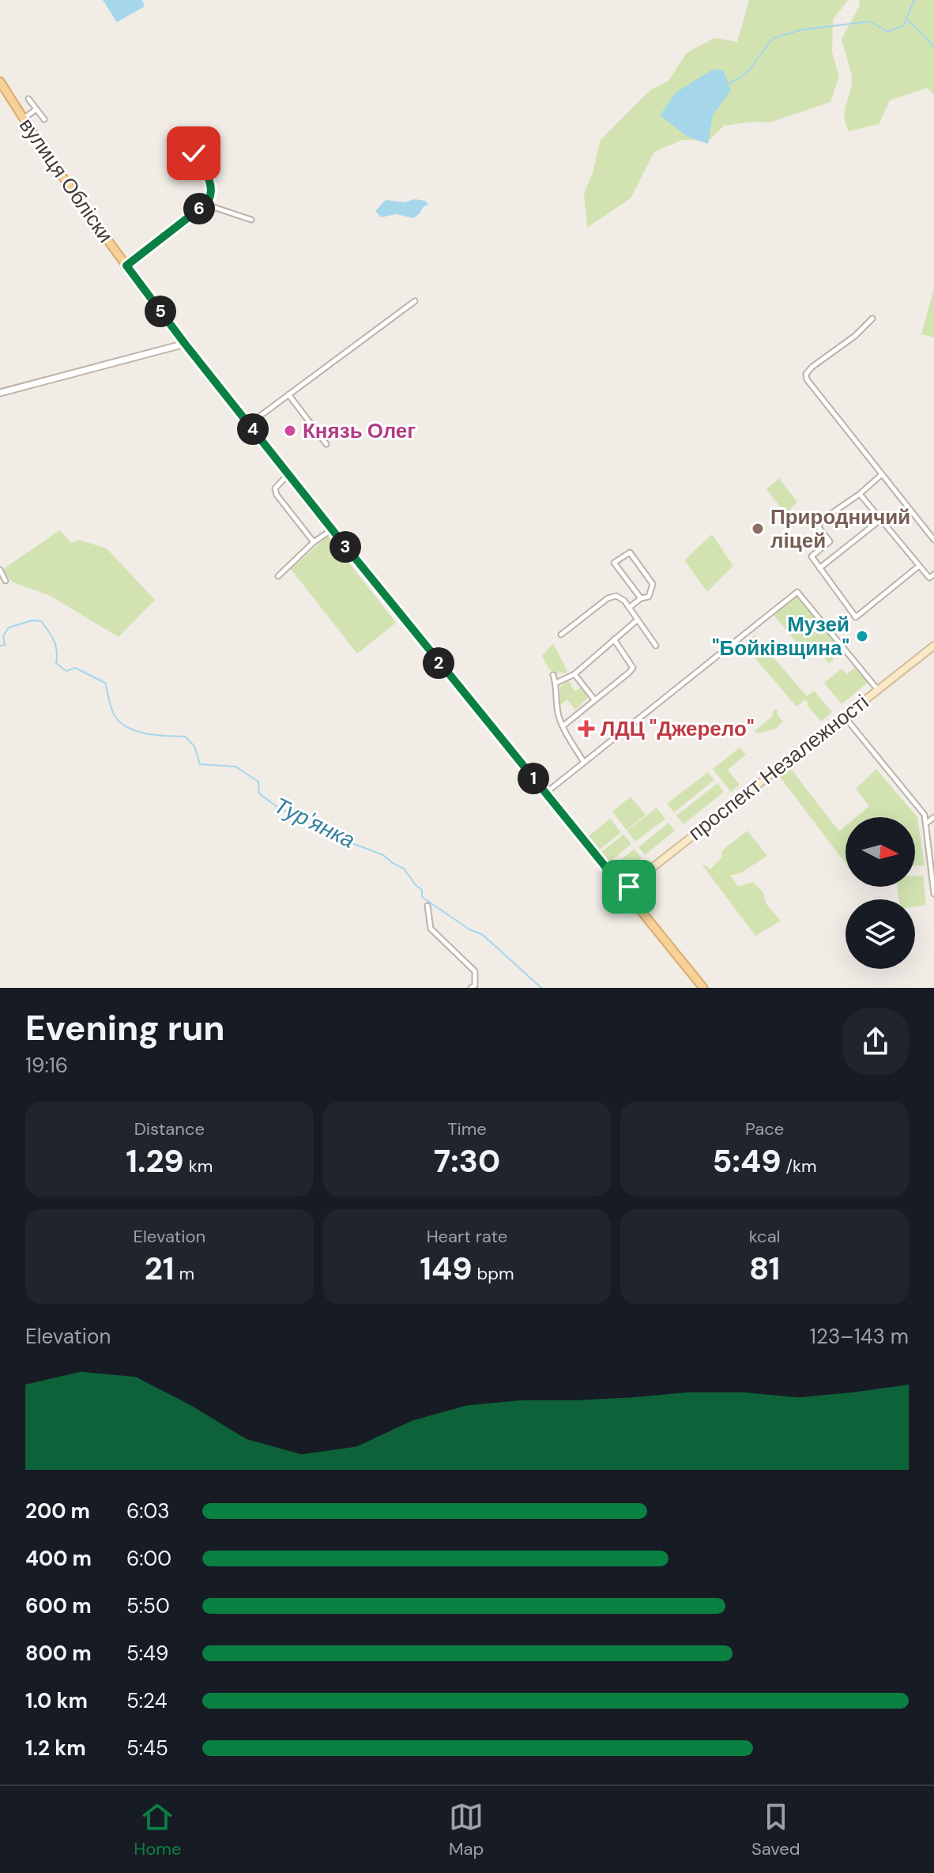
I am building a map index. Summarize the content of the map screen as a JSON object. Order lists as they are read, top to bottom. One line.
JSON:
{"streets":{"main road":["вулиця Обліски","проспект Незалежності"]},"crossings":[["вулиця Обліски","проспект Незалежності"]],"water":["Тур'янка"],"places":{"other":["Князь Олег","Природничий ліцей","Музей \"Бойківщина\""],"health":["ЛДЦ \"Джерело\""]},"north":"right","page":{"pins":["6","5","4","3","2","1"],"heading":["Evening run","19:16"],"stats":[["Distance","1.29 km"],["Time","7:30"],["Pace","5:49 /km"],["Elevation","21 m"],["Heart rate","149 bpm"],["kcal","81"]],"chart":["Elevation","123–143 m"],"list":[{"name":"200 m","note":"6:03"},{"name":"400 m","note":"6:00"},{"name":"600 m","note":"5:50"},{"name":"800 m","note":"5:49"},{"name":"1.0 km","note":"5:24"},{"name":"1.2 km","note":"5:45"}],"tabs":["Home","Map","Saved"]}}
